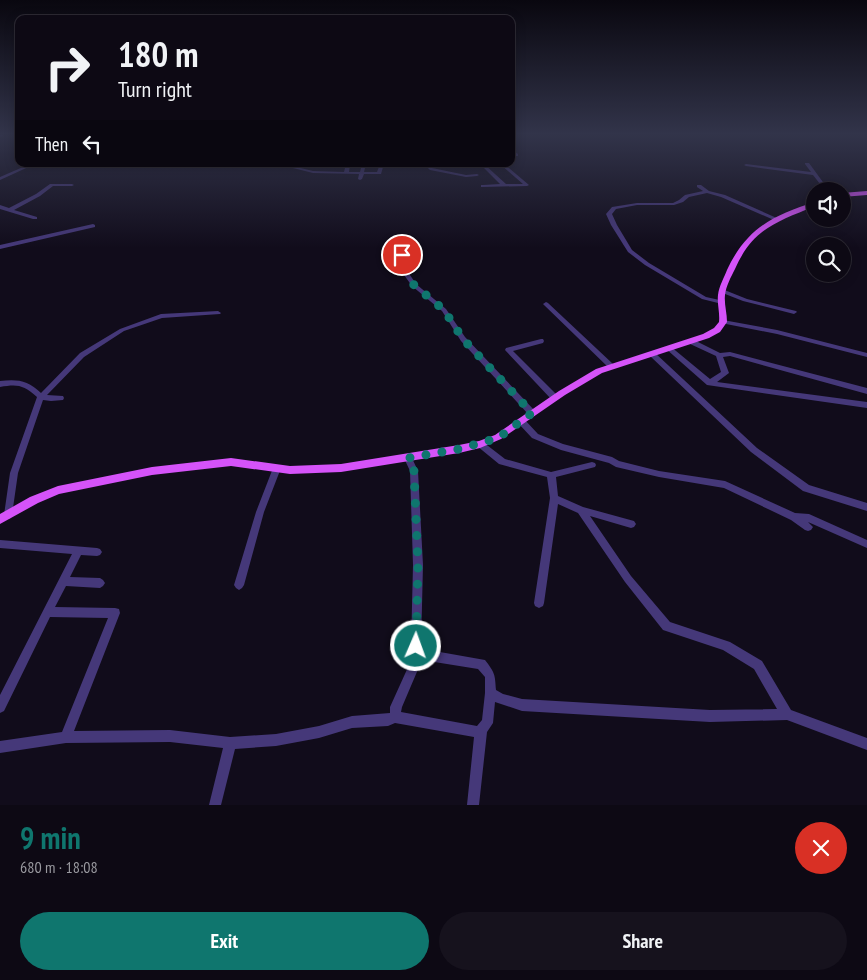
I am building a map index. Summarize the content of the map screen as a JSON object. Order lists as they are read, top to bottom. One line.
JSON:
{"page":{"turn":["180 m","Turn right"],"then":"Then","heading":["9 min","680 m · 18:08"],"buttons":["Exit","Share"]}}
